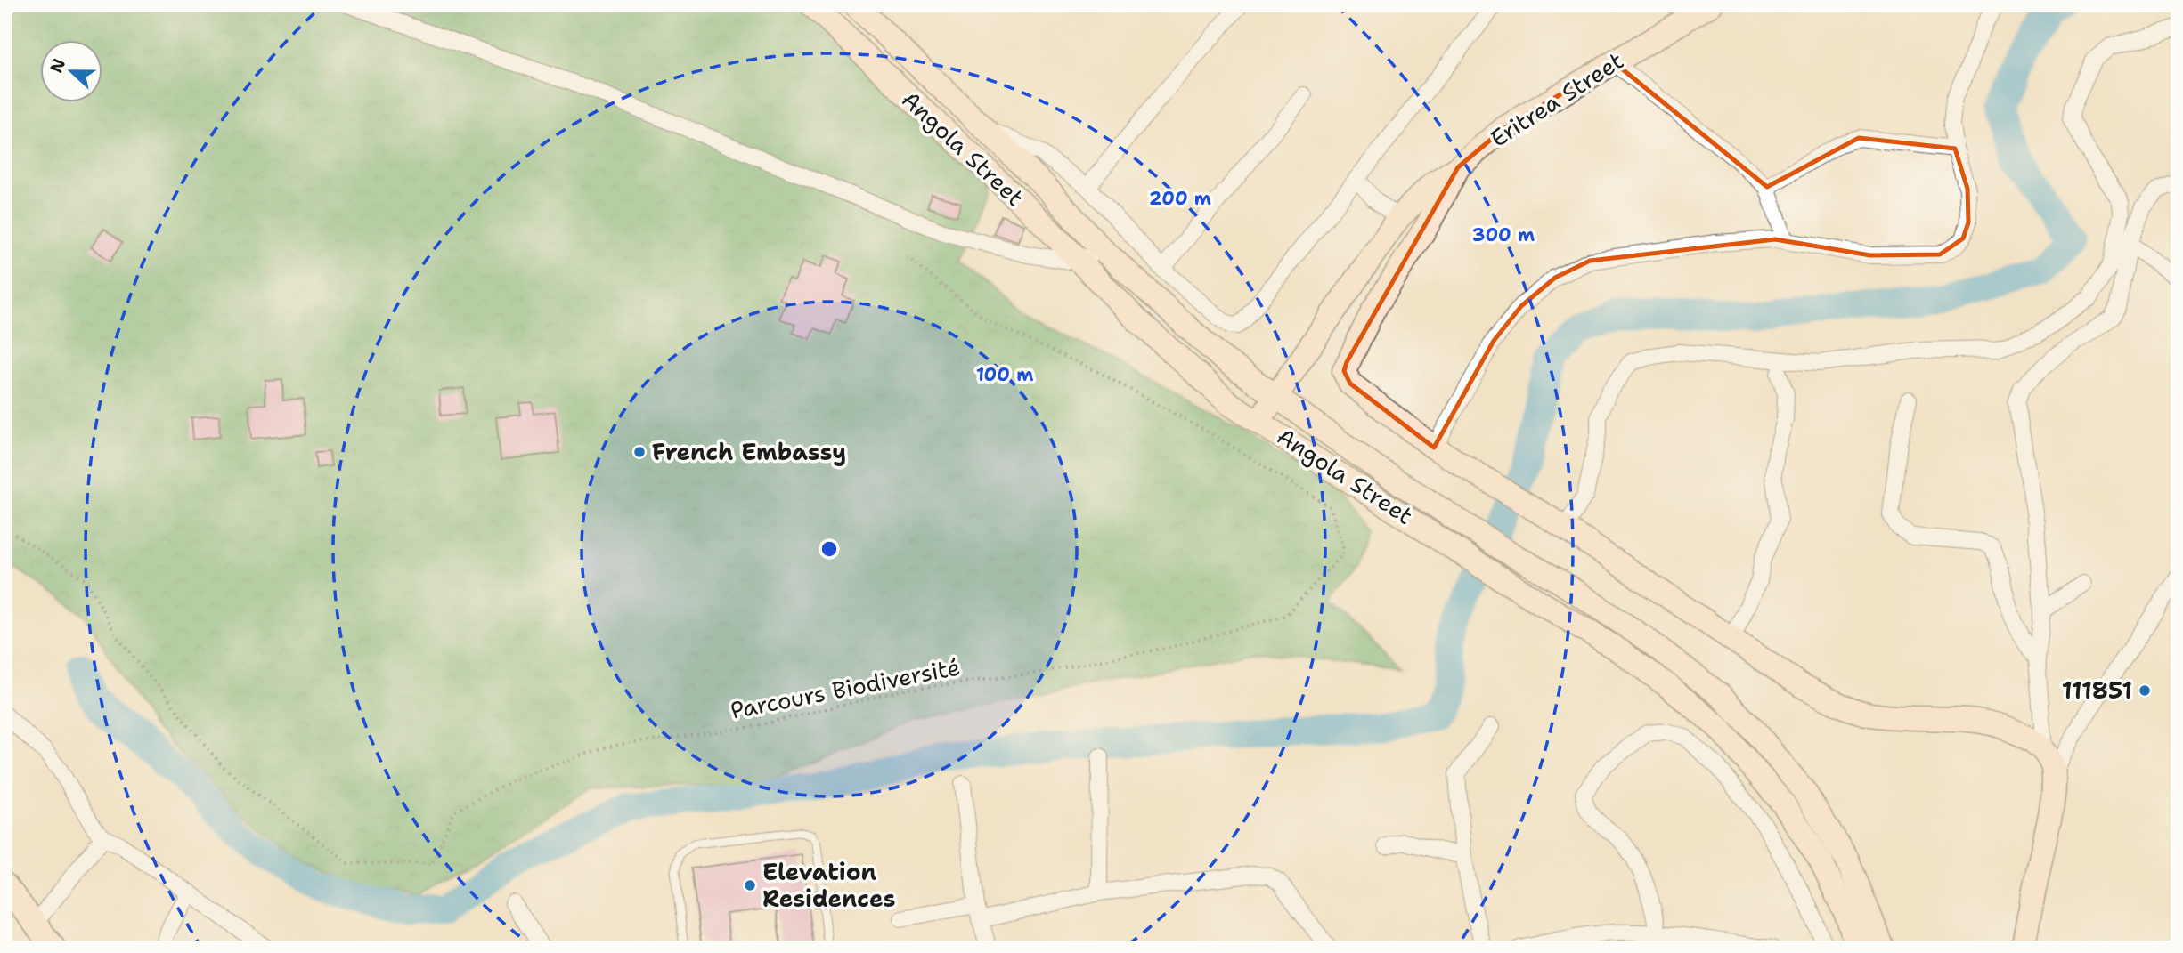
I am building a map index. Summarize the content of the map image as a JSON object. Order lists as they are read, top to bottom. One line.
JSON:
{"streets":{"main road":["Eritrea Street","Angola Street"],"path":["Parcours Biodiversité"]},"places":["French Embassy","111851","Elevation Residences"],"north":"left","rings":["200 m","300 m","100 m"]}
